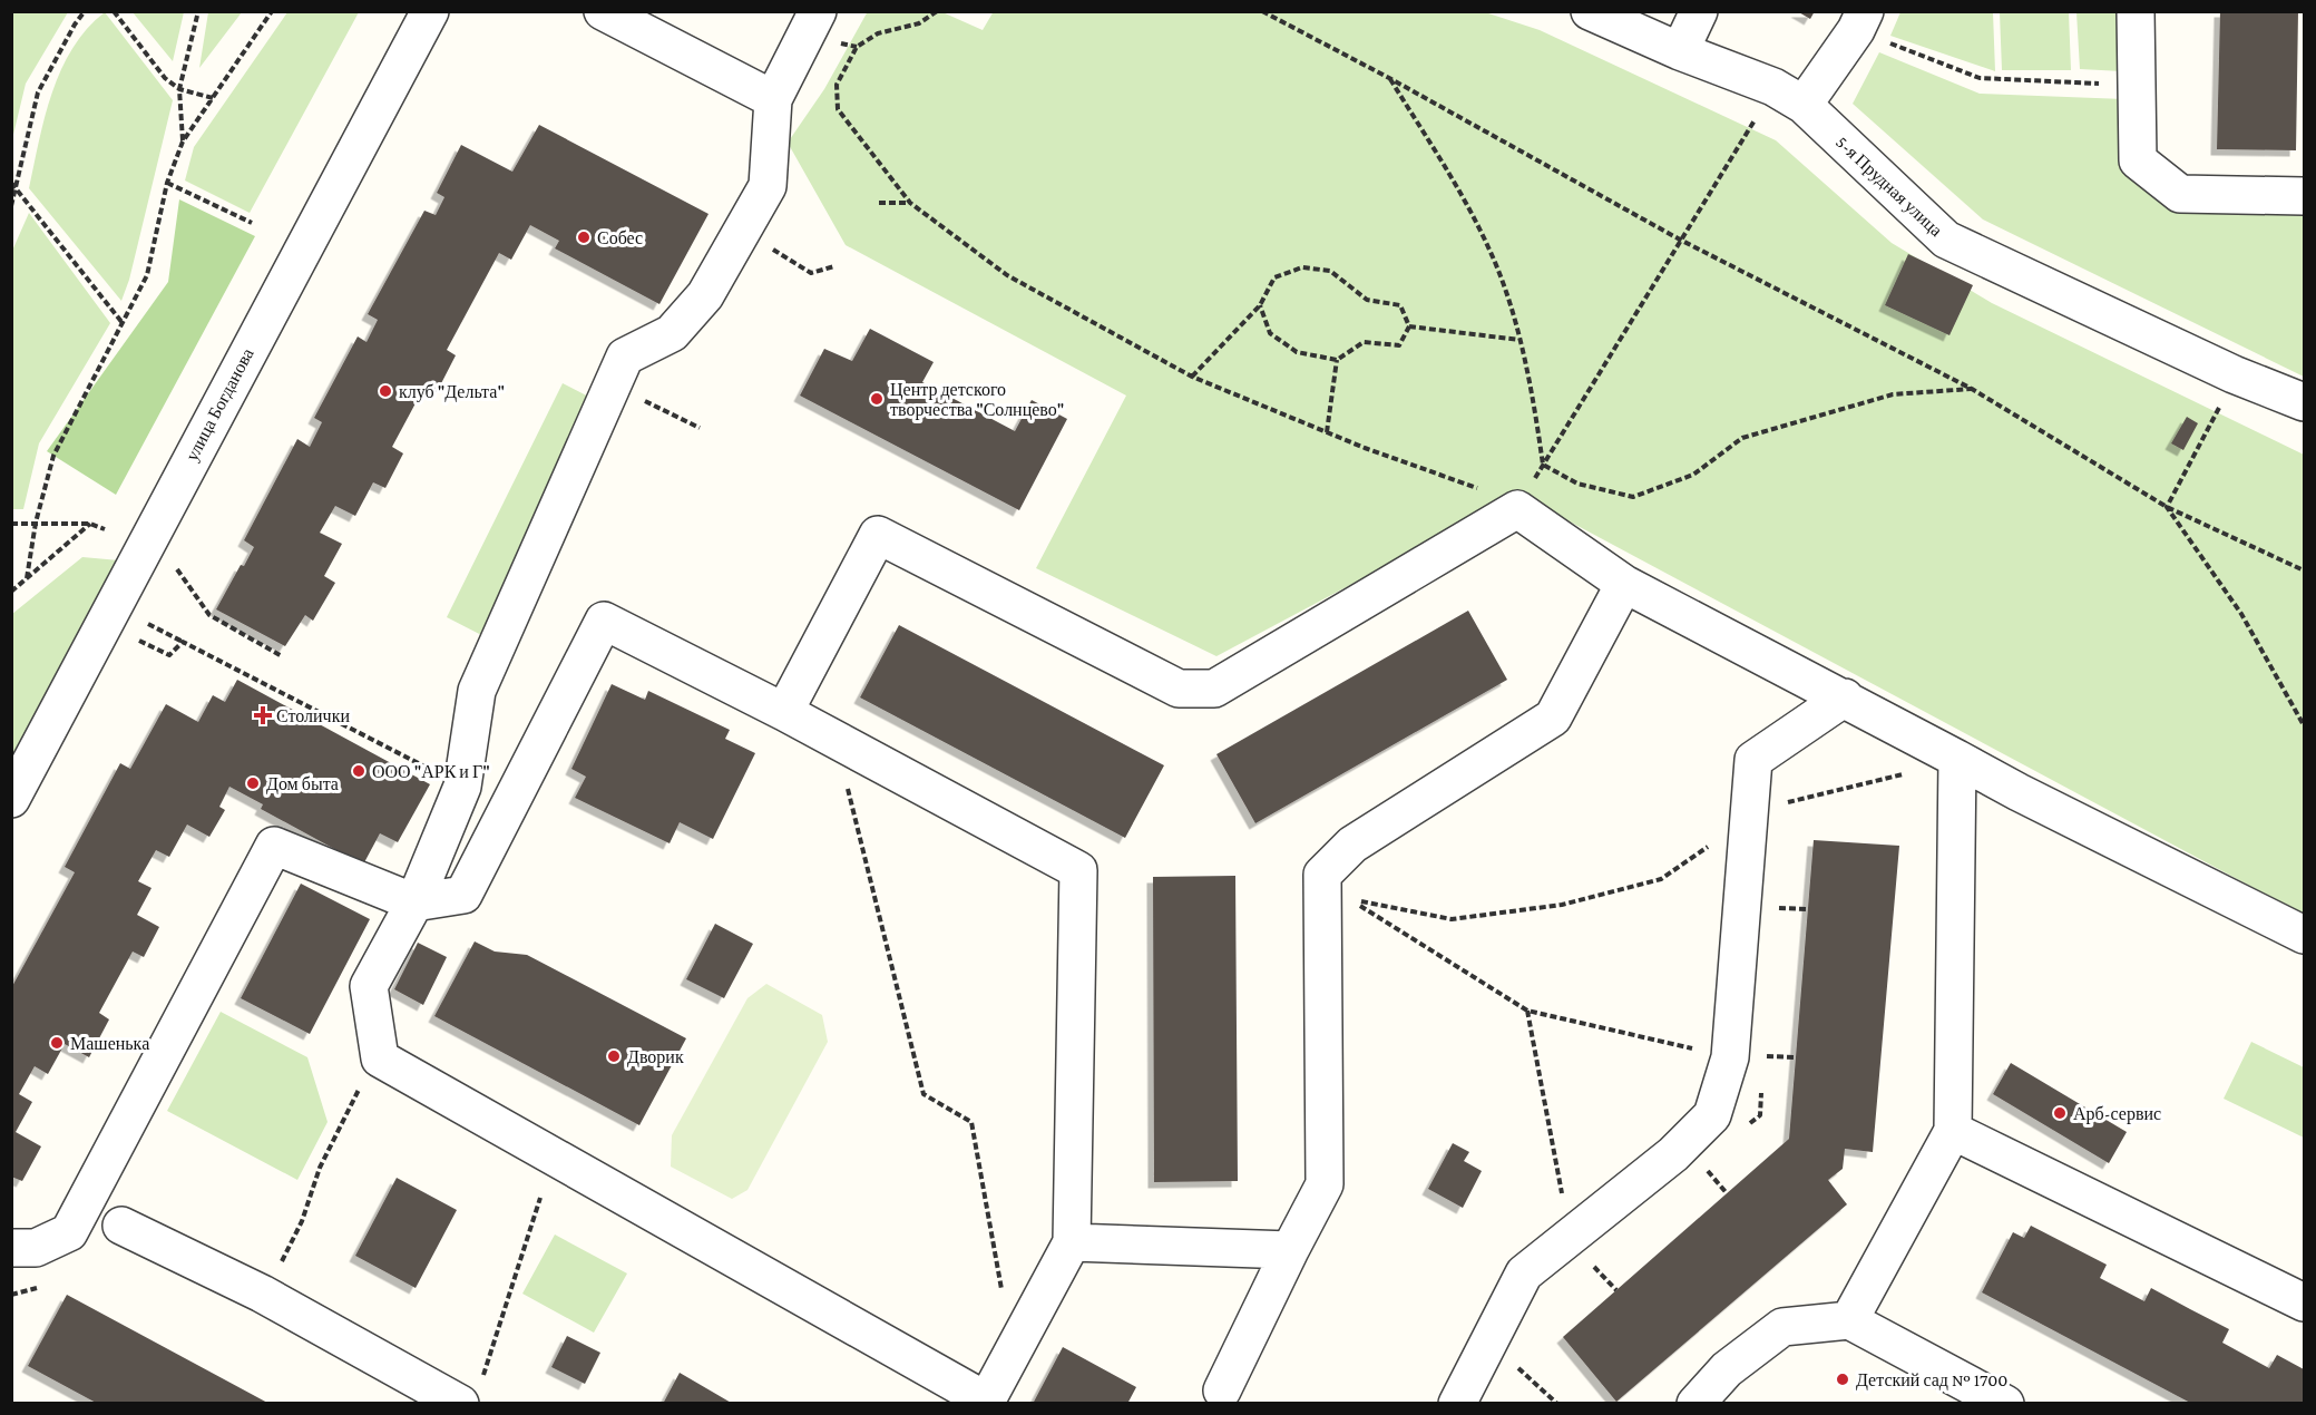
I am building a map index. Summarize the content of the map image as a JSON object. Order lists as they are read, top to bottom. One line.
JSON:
{"streets":{"street":["5-я Прудная улица","улица Богданова"]},"places":{"other":["Собес","клуб \"Дельта\"","Центр детского творчества \"Солнцево\"","ООО \"АРК и Г\"","Дом быта","Машенька","Дворик","Арб-сервис","Детский сад № 1700"],"health":["Столички"]}}
